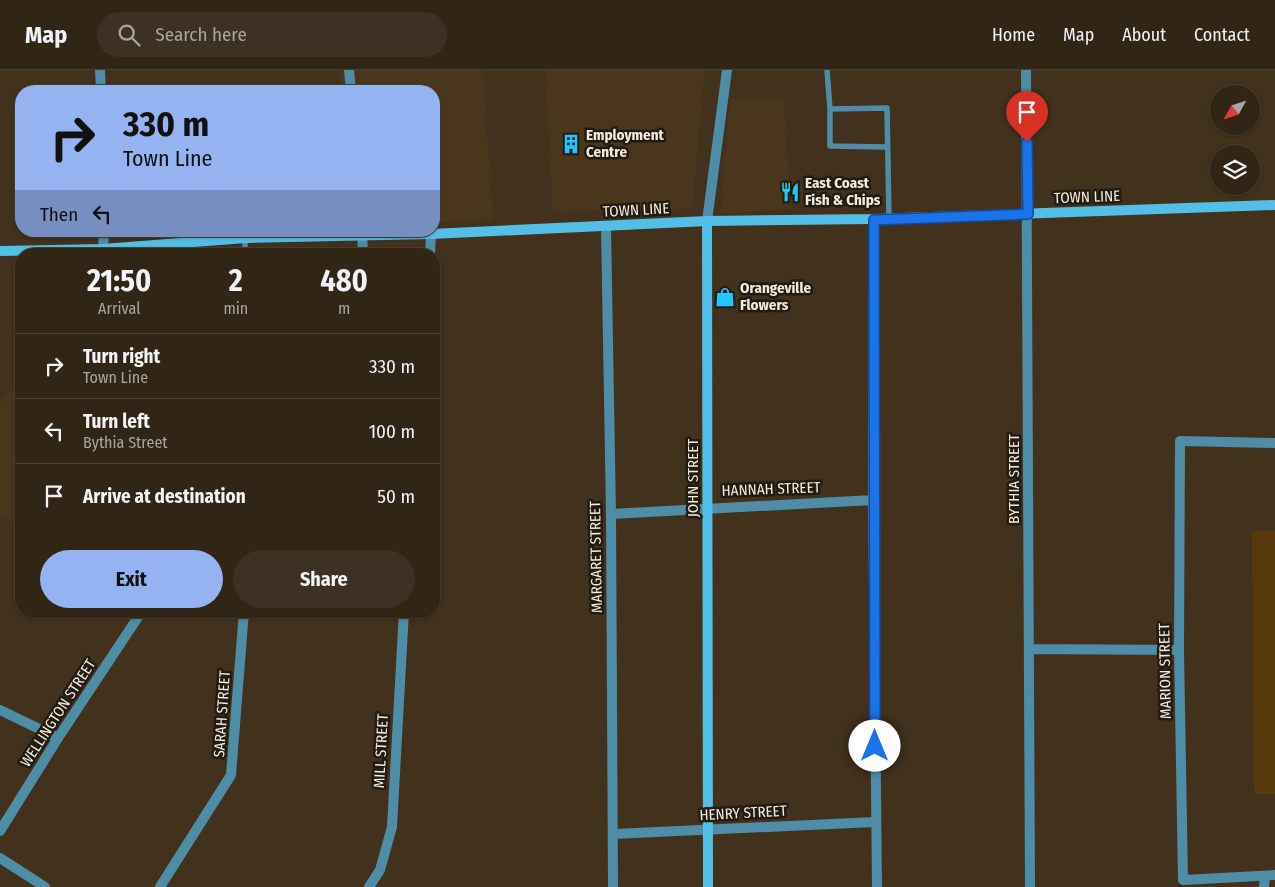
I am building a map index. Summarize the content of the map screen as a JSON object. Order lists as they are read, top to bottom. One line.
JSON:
{"streets":{"main road":["TOWN LINE","JOHN STREET"],"street":["BYTHIA STREET","HANNAH STREET","MARGARET STREET","MARION STREET","WELLINGTON STREET","SARAH STREET","MILL STREET","HENRY STREET"]},"crossings":[["TOWN LINE","JOHN STREET"],["TOWN LINE","BYTHIA STREET"],["TOWN LINE","MARGARET STREET"],["JOHN STREET","HANNAH STREET"],["JOHN STREET","HENRY STREET"],["HANNAH STREET","MARGARET STREET"],["MARGARET STREET","HENRY STREET"]],"places":{"building":["Employment Centre"],"restaurant":["East Coast Fish & Chips"],"shop":["Orangeville Flowers"]},"north":"bottom left","page":{"header":"Map","search":"Search here","nav":["Home","Map","About","Contact"],"turn":["330 m","Town Line"],"then":"Then","eta":["21:50","Arrival","2","min","480","m"],"list":[{"name":"Turn right","note":"Town Line","value":"330 m"},{"name":"Turn left","note":"Bythia Street","value":"100 m"},{"name":"Arrive at destination","value":"50 m"}],"buttons":["Exit","Share"]}}
